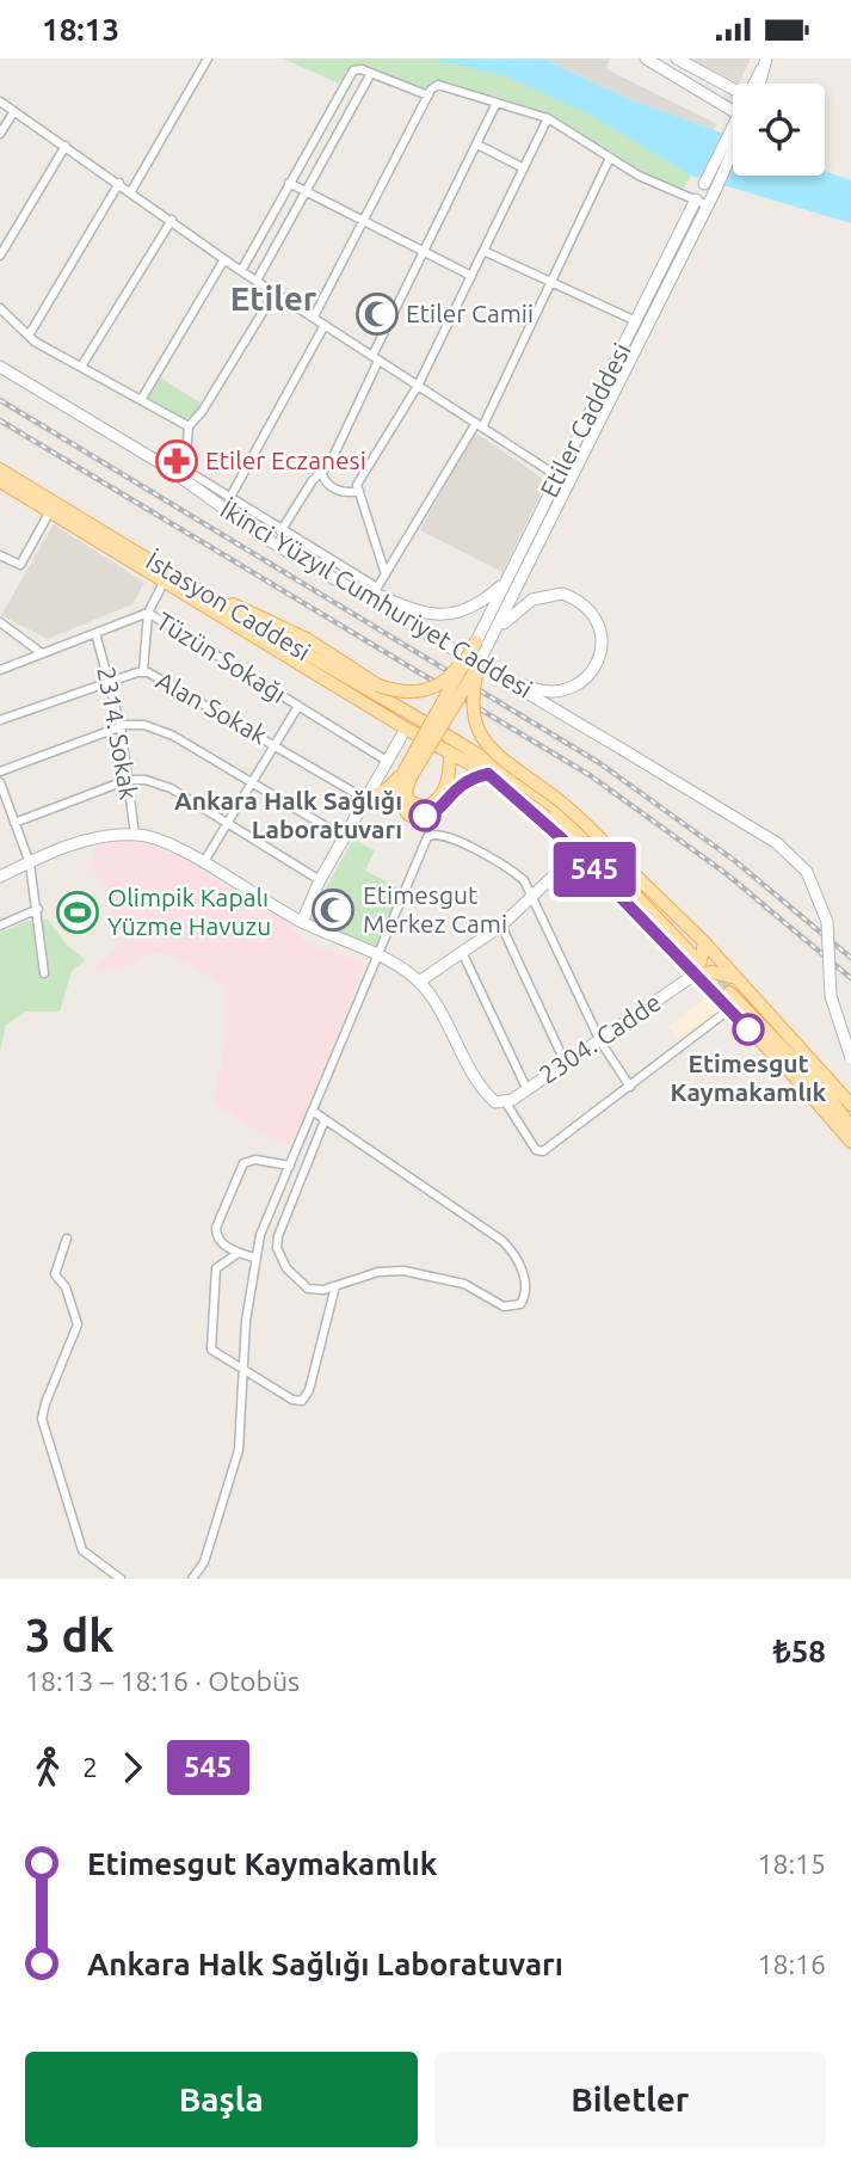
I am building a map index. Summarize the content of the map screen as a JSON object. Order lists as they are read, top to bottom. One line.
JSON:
{"streets":{"main road":["Etiler Cadddesi","İkinci Yüzyıl Cumhuriyet Caddesi","İstasyon Caddesi","2304. Cadde"],"street":["Tüzün Sokağı","Alan Sokak","2314. Sokak"]},"crossings":[["Tüzün Sokağı","2314. Sokak"],["Alan Sokak","2314. Sokak"]],"districts":["Etiler"],"places":{"mosque":["Etiler Camii","Etimesgut Merkez Cami"],"pharmacy":["Etiler Eczanesi"],"other":["Ankara Halk Sağlığı Laboratuvarı","Etimesgut Kaymakamlık"],"sports":["Olimpik Kapalı Yüzme Havuzu"]},"lines":["bus line 545"],"page":{"status":"18:13","on_map":"545","heading":["3 dk","18:13 – 18:16 · Otobüs","₺58"],"legs":["2","545"],"list":[{"name":"Etimesgut Kaymakamlık","value":"18:15"},{"name":"Ankara Halk Sağlığı Laboratuvarı","value":"18:16"}],"buttons":["Başla","Biletler"]}}
